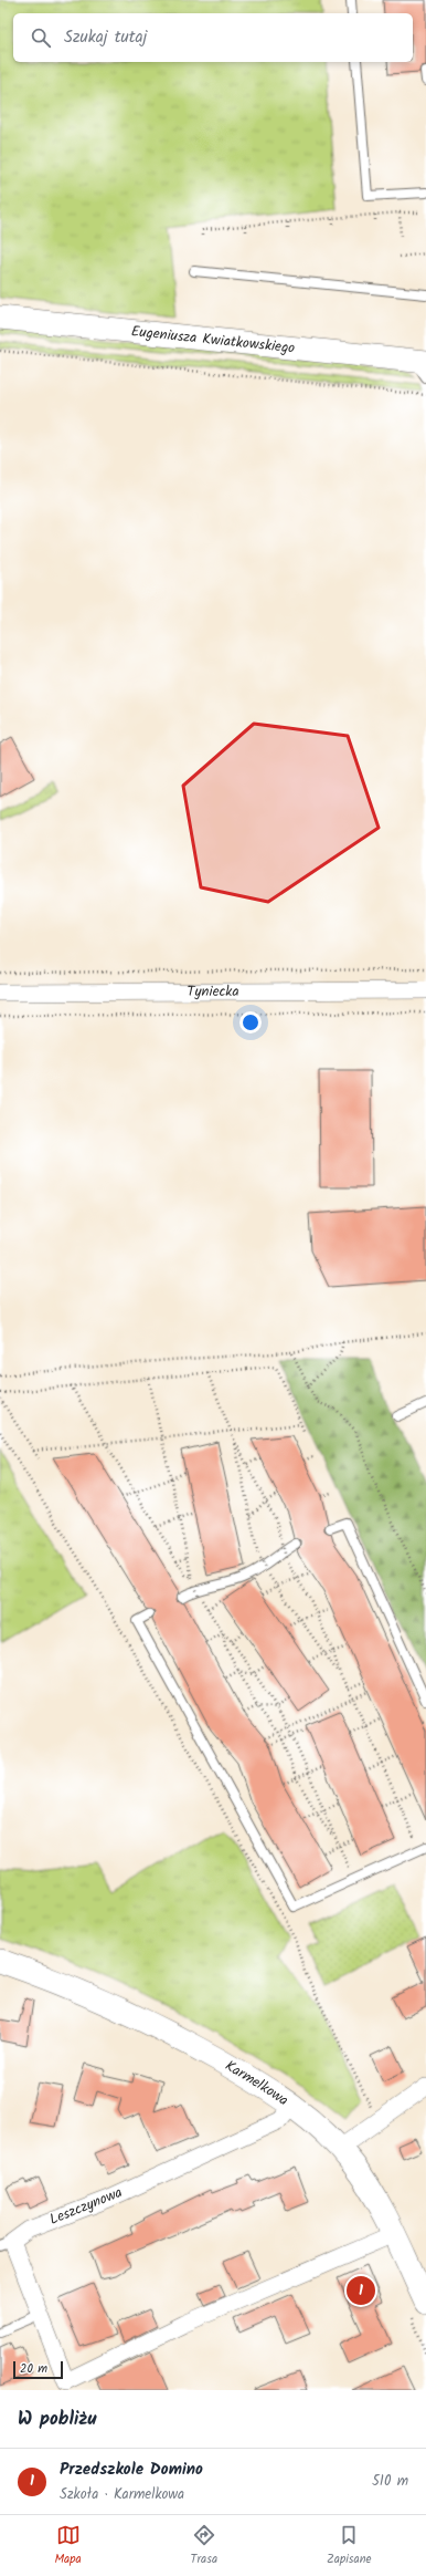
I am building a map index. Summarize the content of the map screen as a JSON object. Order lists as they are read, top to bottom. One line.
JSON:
{"streets":{"street":["Eugeniusza Kwiatkowskiego","Tyniecka","Karmelkowa","Leszczynowa"]},"crossings":[["Karmelkowa","Leszczynowa"]],"scale_bar":"20 m","page":{"search":"Szukaj tutaj","pins":"1","scale":"20 m","heading":"W pobliżu","list":[{"mark":"1","name":"Przedszkole Domino","note":"Szkoła · Karmelkowa","value":"510 m"}],"nav":["Mapa","Trasa","Zapisane"]}}
